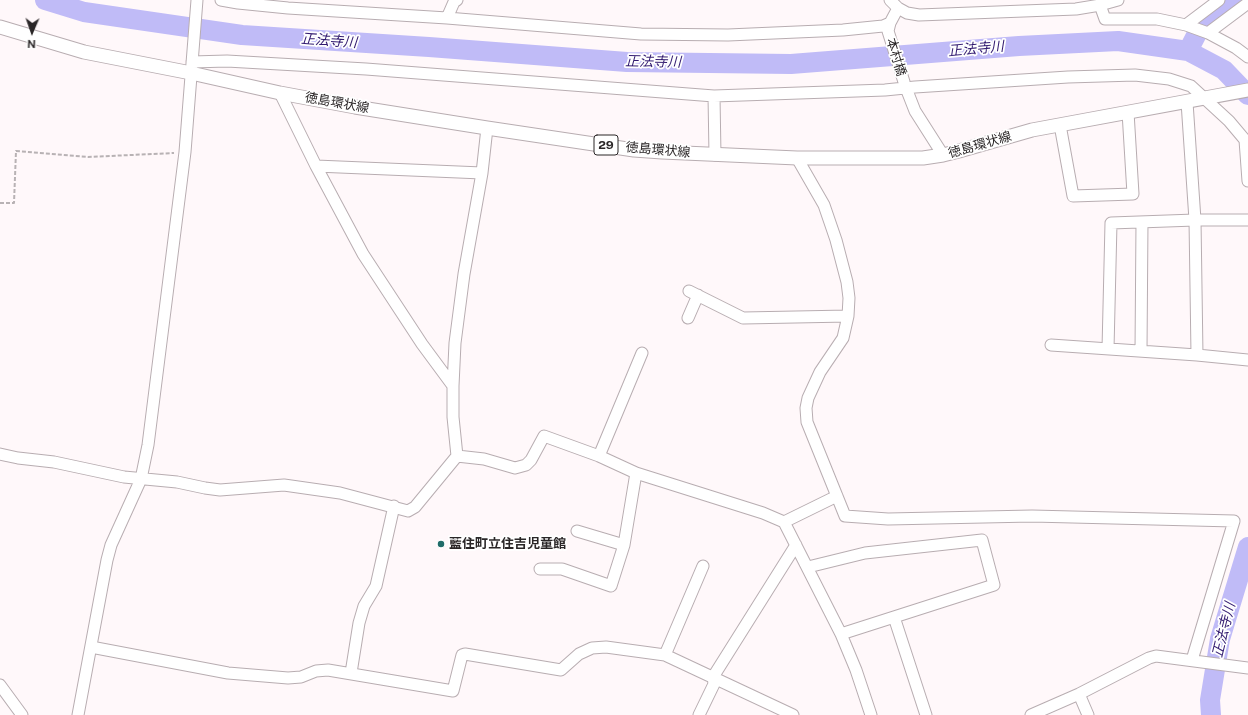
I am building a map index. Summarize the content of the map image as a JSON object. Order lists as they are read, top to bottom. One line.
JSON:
{"streets":{"main road":["徳島環状線","29"],"street":["本村橋"]},"crossings":[["本村橋","徳島環状線"]],"water":["正法寺川"],"places":["藍住町立住吉児童館"],"north":"bottom"}
